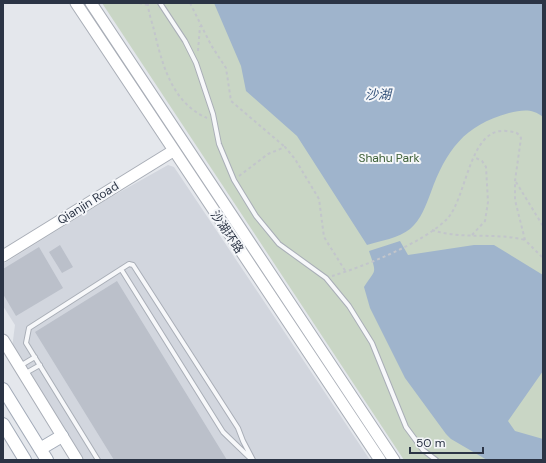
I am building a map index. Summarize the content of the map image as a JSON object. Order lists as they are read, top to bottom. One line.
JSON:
{"streets":{"street":["Qianjin Road","沙湖环路"]},"crossings":[["Qianjin Road","沙湖环路"]],"water":["沙湖"],"parks":["Shahu Park"],"scale_bar":"50 m"}
